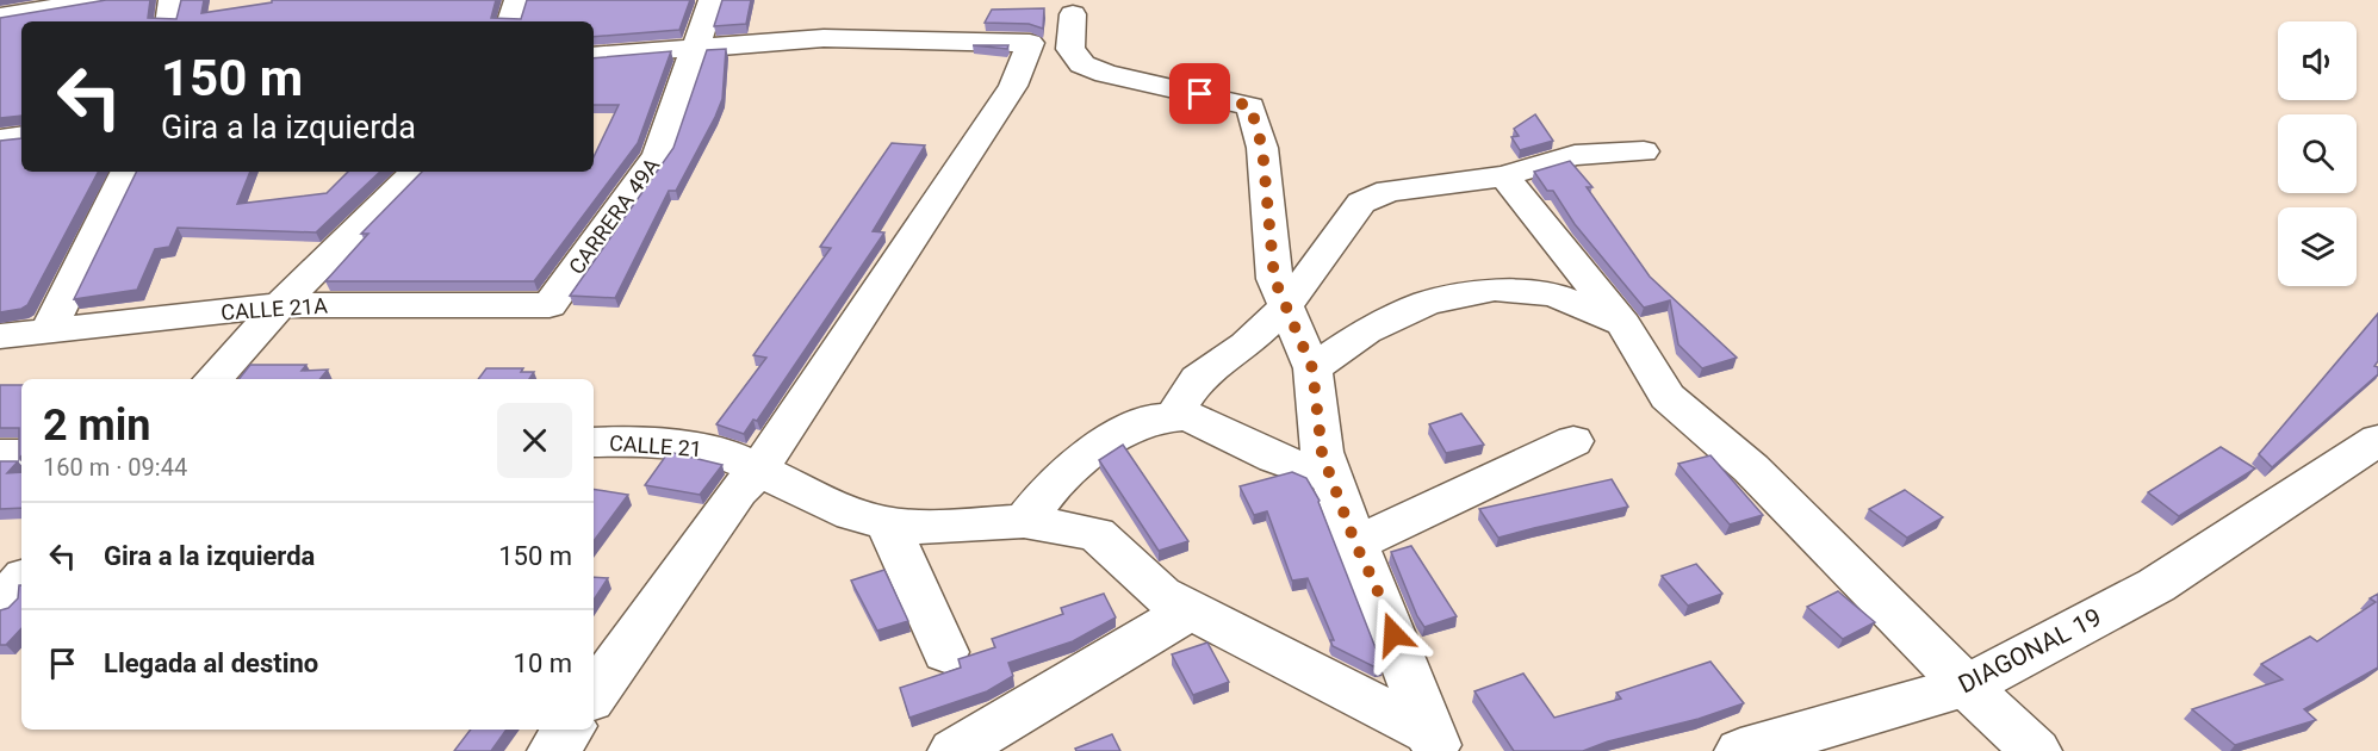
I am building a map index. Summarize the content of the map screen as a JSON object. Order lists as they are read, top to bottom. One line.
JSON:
{"streets":{"street":["CARRERA 49A","CALLE 21A","CALLE 21","DIAGONAL 19"]},"crossings":[["CARRERA 49A","CALLE 21A"]],"page":{"turn":["150 m","Gira a la izquierda"],"heading":["2 min","160 m · 09:44"],"list":[{"name":"Gira a la izquierda","value":"150 m"},{"name":"Llegada al destino","value":"10 m"}]}}
